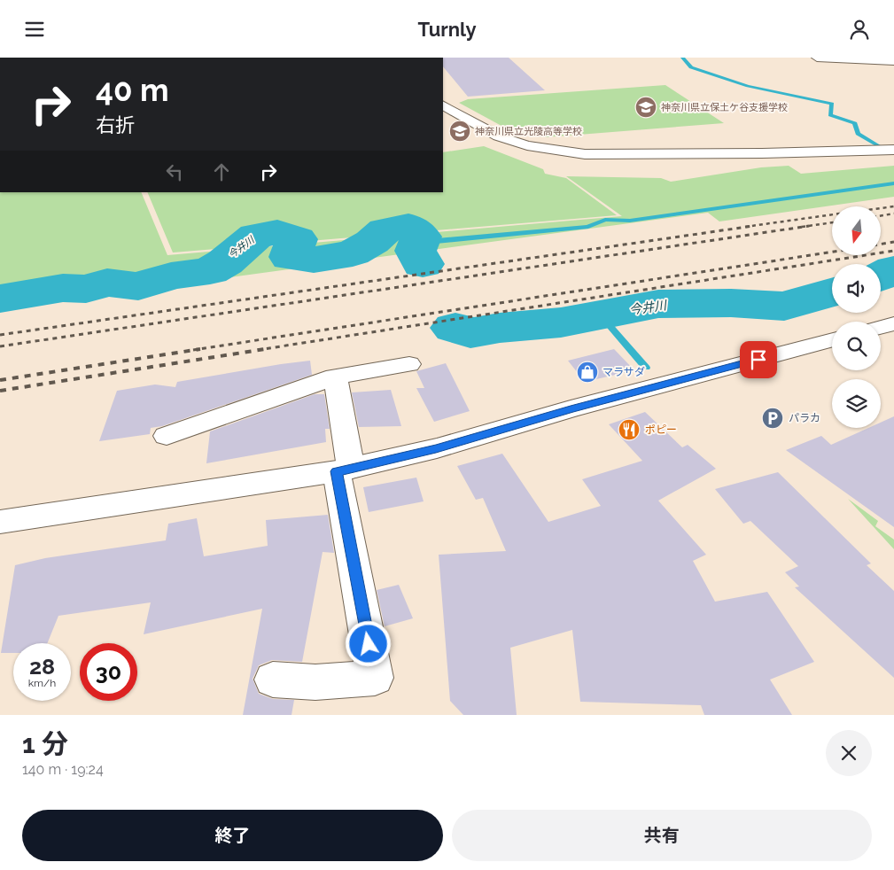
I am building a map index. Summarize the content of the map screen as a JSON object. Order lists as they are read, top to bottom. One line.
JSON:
{"water":["今井川"],"places":{"school or university":["神奈川県立保土ケ谷支援学校","神奈川県立光陵高等学校"],"shop":["マラサダ"],"parking":["パラカ"],"restaurant":["ポピー"]},"north":"bottom","page":{"header":"Turnly","turn":["40 m","右折"],"speed":"28 km/h","limit":"30","heading":["1 分","140 m · 19:24"],"buttons":["終了","共有"]}}
